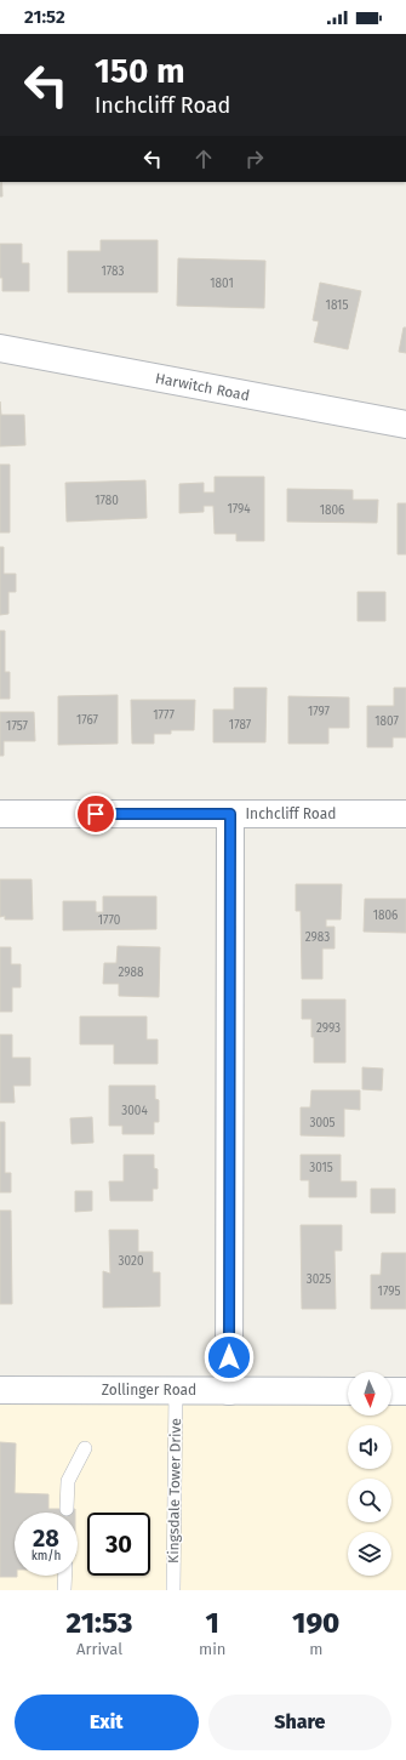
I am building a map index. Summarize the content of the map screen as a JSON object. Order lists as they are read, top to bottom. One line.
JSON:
{"streets":{"street":["Harwitch Road","Inchcliff Road","Zollinger Road"],"lane":["Kingsdale Tower Drive"]},"crossings":[["Zollinger Road","Kingsdale Tower Drive"]],"house_numbers":["1783","1801","1815","1780","1794","1806","1797","1777","1767","1807","1787","1757","1806","1770","2983","2988","2993","3004","3005","3015","3020","3025","1795"],"north":"bottom","page":{"status":"21:52","turn":["150 m","Inchcliff Road"],"speed":"28 km/h","limit":"30","eta":["21:53","Arrival","1","min","190","m"],"buttons":["Exit","Share"]}}
